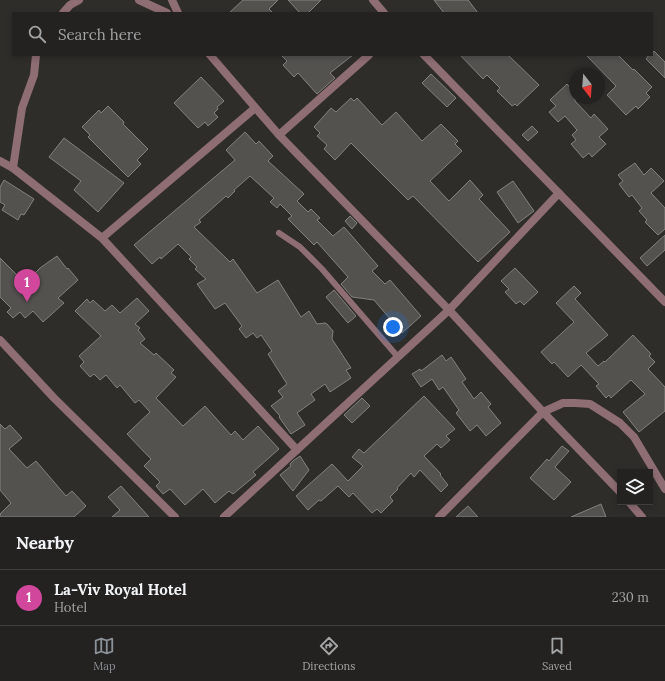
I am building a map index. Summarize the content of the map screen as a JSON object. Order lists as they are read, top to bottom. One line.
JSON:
{"north":"bottom","page":{"search":"Search here","pins":"1","heading":"Nearby","list":[{"mark":"1","name":"La-Viv Royal Hotel","note":"Hotel","value":"230 m"}],"nav":["Map","Directions","Saved"]}}
